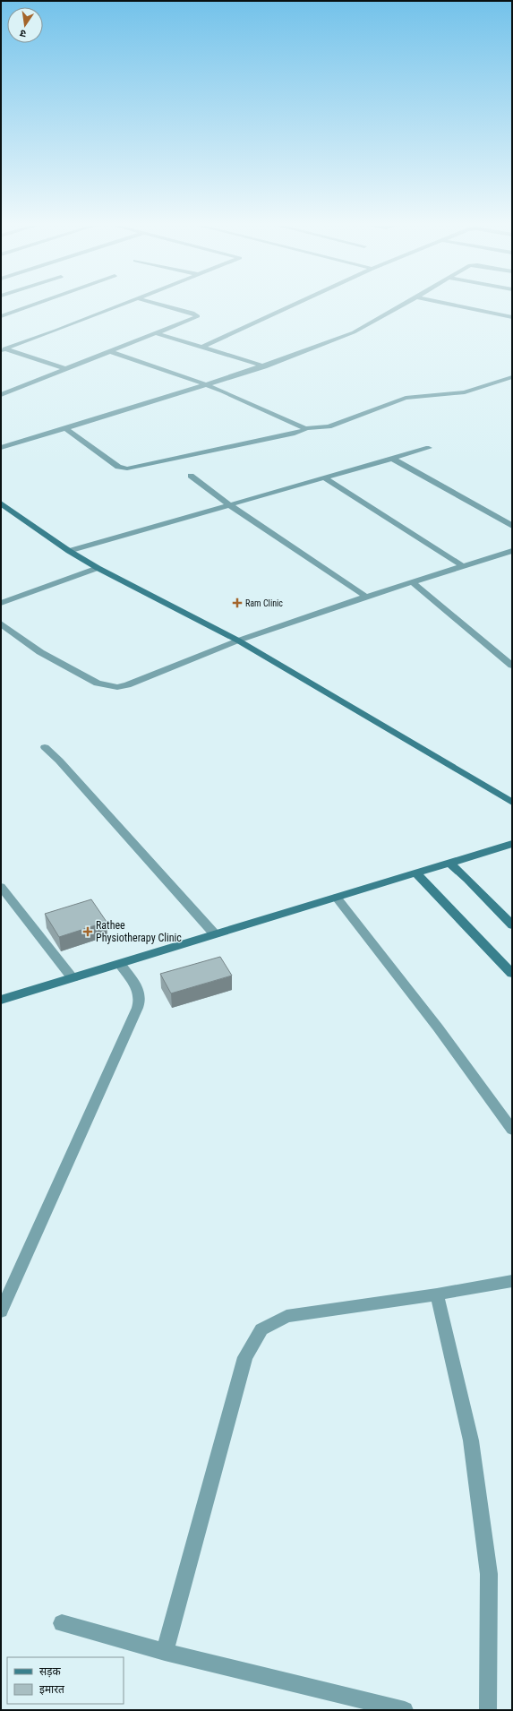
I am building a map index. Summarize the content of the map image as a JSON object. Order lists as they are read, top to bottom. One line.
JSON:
{"places":{"health":["Ram Clinic","Rathee Physiotherapy Clinic"]},"legend":["सड़क","इमारत"],"north":"bottom"}
